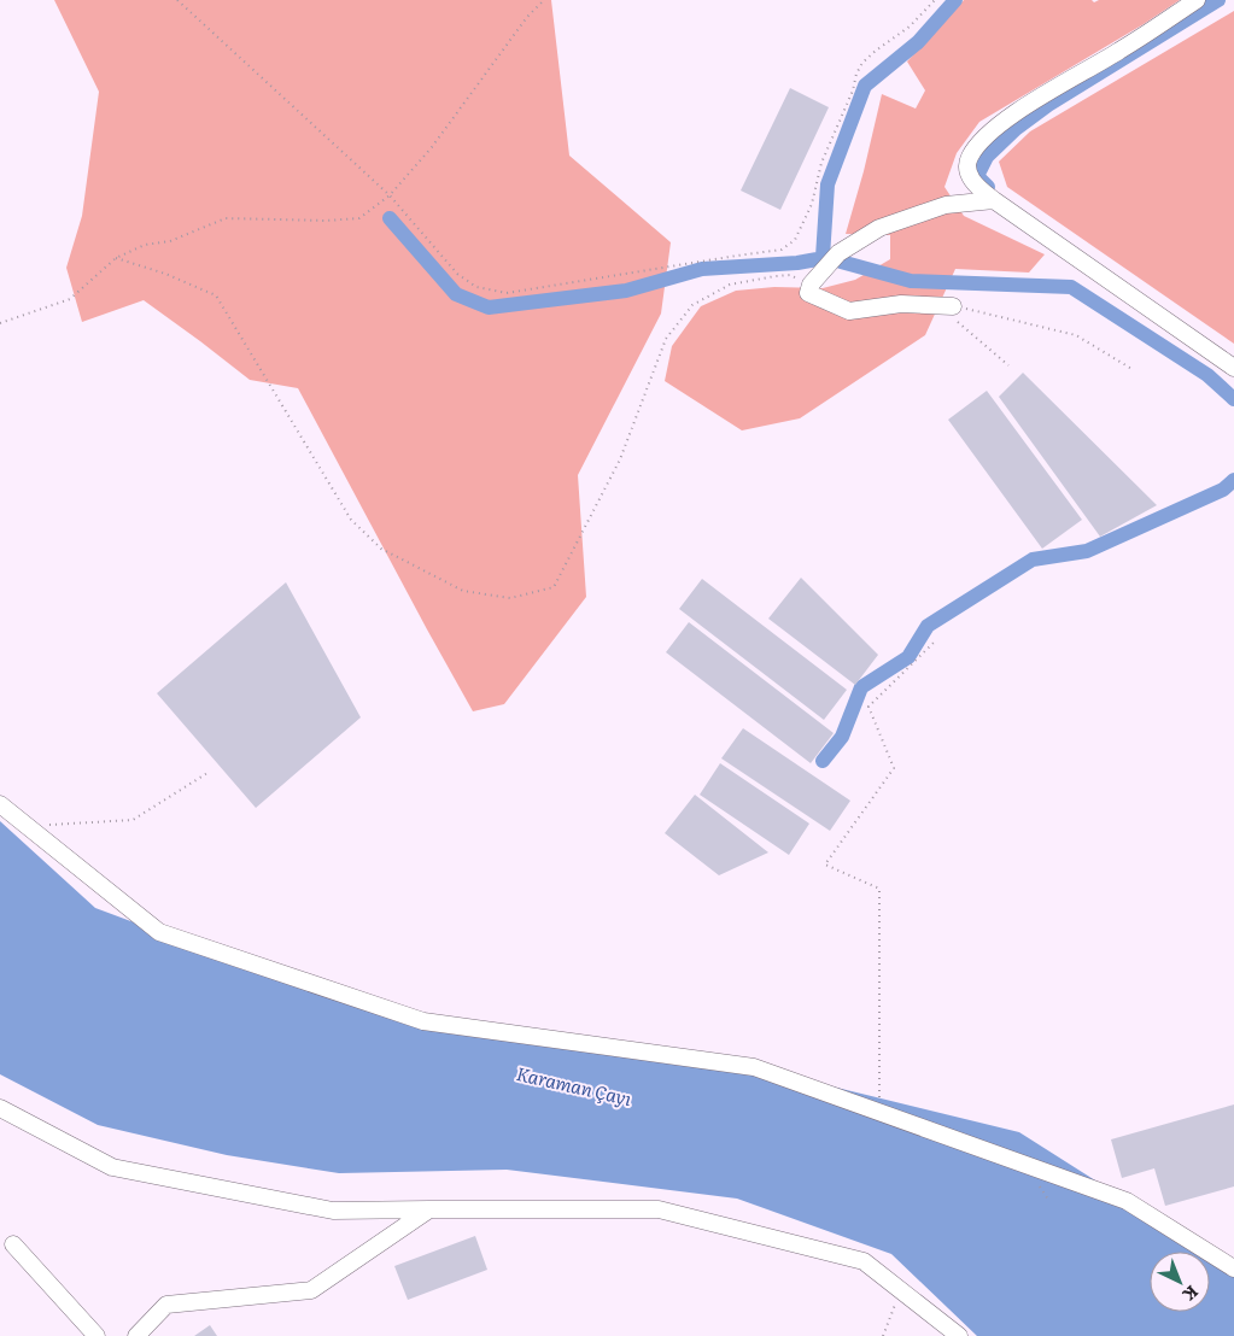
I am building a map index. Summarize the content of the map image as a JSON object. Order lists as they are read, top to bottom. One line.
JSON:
{"water":["Karaman Çayı"],"north":"bottom right"}
